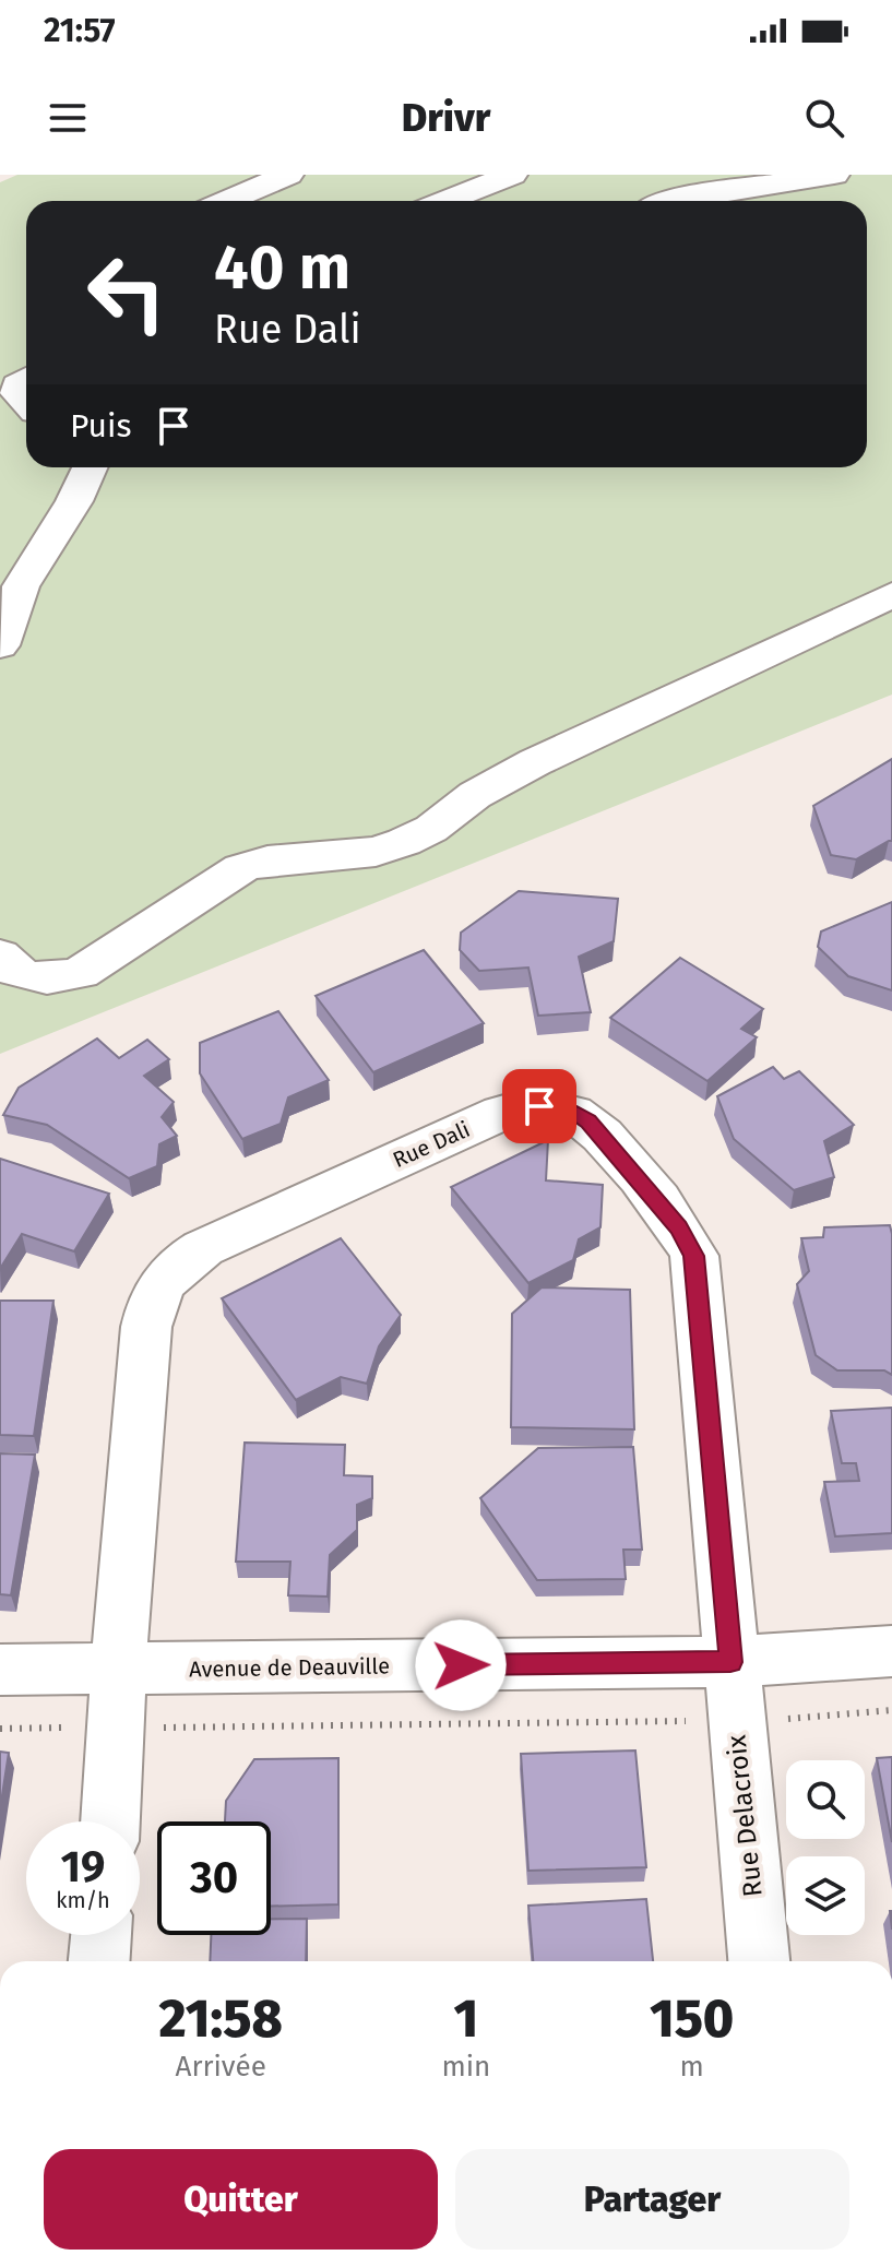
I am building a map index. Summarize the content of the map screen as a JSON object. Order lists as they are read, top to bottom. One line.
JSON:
{"streets":{"street":["Rue Dali","Avenue de Deauville","Rue Delacroix"]},"crossings":[["Rue Dali","Avenue de Deauville"],["Rue Dali","Rue Delacroix"],["Avenue de Deauville","Rue Delacroix"]],"page":{"status":"21:57","header":"Drivr","turn":["40 m","Rue Dali"],"then":"Puis","speed":"19 km/h","limit":"30","eta":["21:58","Arrivée","1","min","150","m"],"buttons":["Quitter","Partager"]}}
